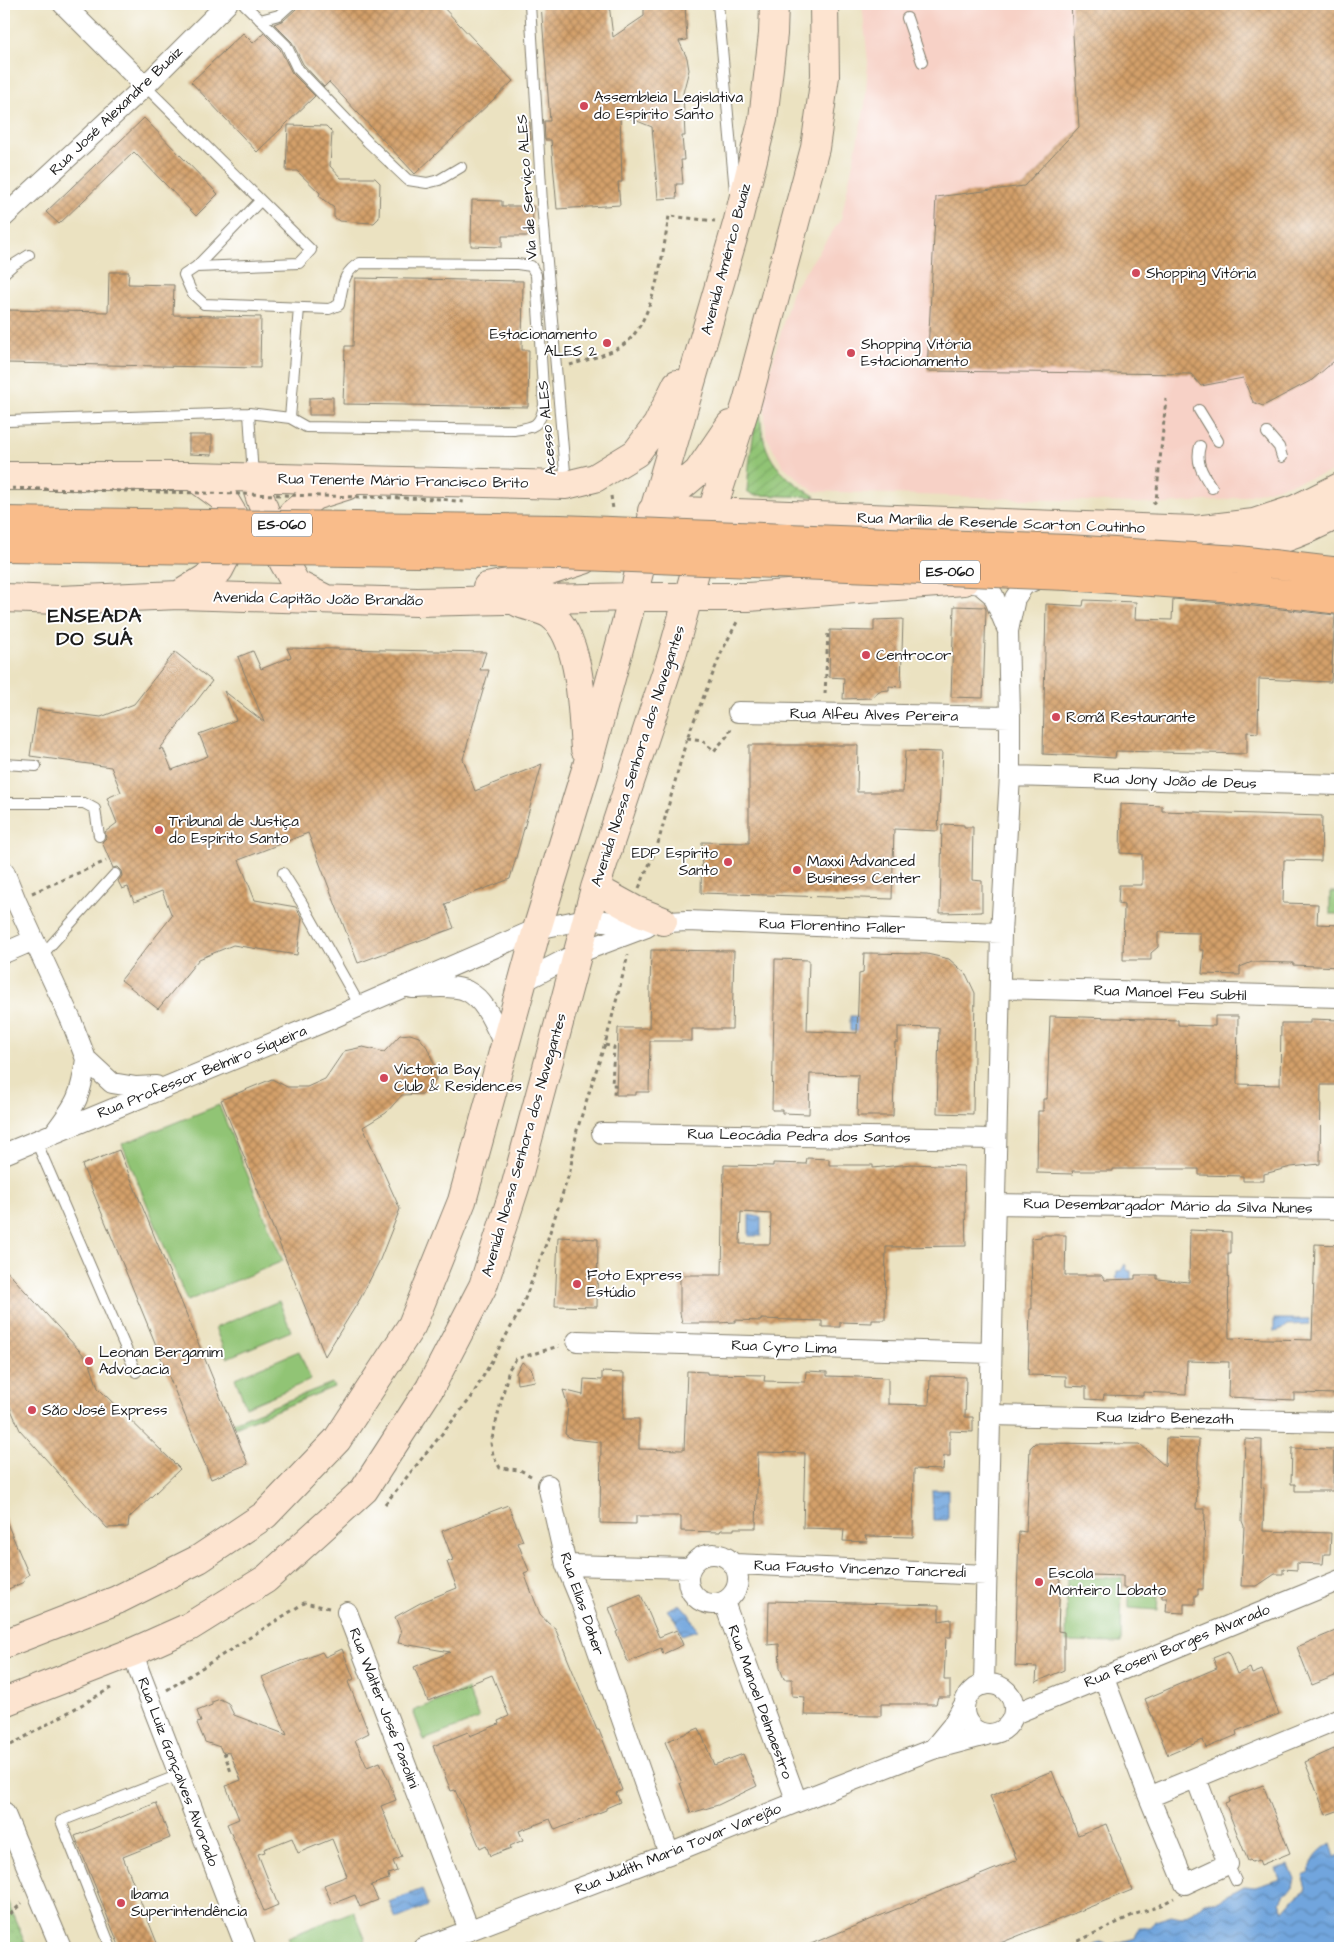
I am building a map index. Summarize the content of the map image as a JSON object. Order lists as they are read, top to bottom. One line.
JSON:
{"streets":{"main road":["Avenida Américo Buaiz","Rua Tenente Mário Francisco Brito","Rua Marília de Resende Scarton Coutinho","ES-060","Avenida Capitão João Brandão","Avenida Nossa Senhora dos Navegantes"],"street":["Rua José Alexandre Buaiz","Rua Alfeu Alves Pereira","Rua Jony João de Deus","Rua Florentino Faller","Rua Manoel Feu Subtil","Rua Professor Belmiro Siqueira","Rua Leocádia Pedra dos Santos","Rua Desembargador Mário da Silva Nunes","Rua Cyro Lima","Rua Izidro Benezath","Rua Fausto Vincenzo Tancredi","Rua Elias Daher","Rua Roseni Borges Alvarado","Rua Manoel Delmaestro","Rua Walter José Pasolini","Rua Luiz Gonçalves Alvorado","Rua Judith Maria Tovar Varejão"],"lane":["Via de Serviço ALES","Acesso ALES"]},"crossings":[["Via de Serviço ALES","Acesso ALES"],["Avenida Américo Buaiz","Rua Tenente Mário Francisco Brito"],["Avenida Américo Buaiz","Rua Marília de Resende Scarton Coutinho"],["Acesso ALES","Rua Tenente Mário Francisco Brito"],["Rua Marília de Resende Scarton Coutinho","Avenida Nossa Senhora dos Navegantes"],["Avenida Nossa Senhora dos Navegantes","Rua Florentino Faller"],["Avenida Nossa Senhora dos Navegantes","Rua Luiz Gonçalves Alvorado"],["Rua Florentino Faller","Rua Professor Belmiro Siqueira"],["Rua Fausto Vincenzo Tancredi","Rua Manoel Delmaestro"],["Rua Elias Daher","Rua Judith Maria Tovar Varejão"],["Rua Roseni Borges Alvarado","Rua Judith Maria Tovar Varejão"],["Rua Manoel Delmaestro","Rua Judith Maria Tovar Varejão"],["Rua Walter José Pasolini","Rua Luiz Gonçalves Alvorado"],["Rua Walter José Pasolini","Rua Judith Maria Tovar Varejão"]],"districts":["ENSEADA DO SUÁ"],"places":["Assembleia Legislativa do Espírito Santo","Shopping Vitória","Estacionamento ALES 2","Shopping Vitória Estacionamento","Centrocor","Romã Restaurante","Tribunal de Justiça do Espírito Santo","EDP Espírito Santo","Maxxi Advanced Business Center","Victoria Bay Club & Residences","Foto Express Estúdio","Leonan Bergamim Advocacia","São José Express","Escola Monteiro Lobato","Ibama Superintendência"]}
